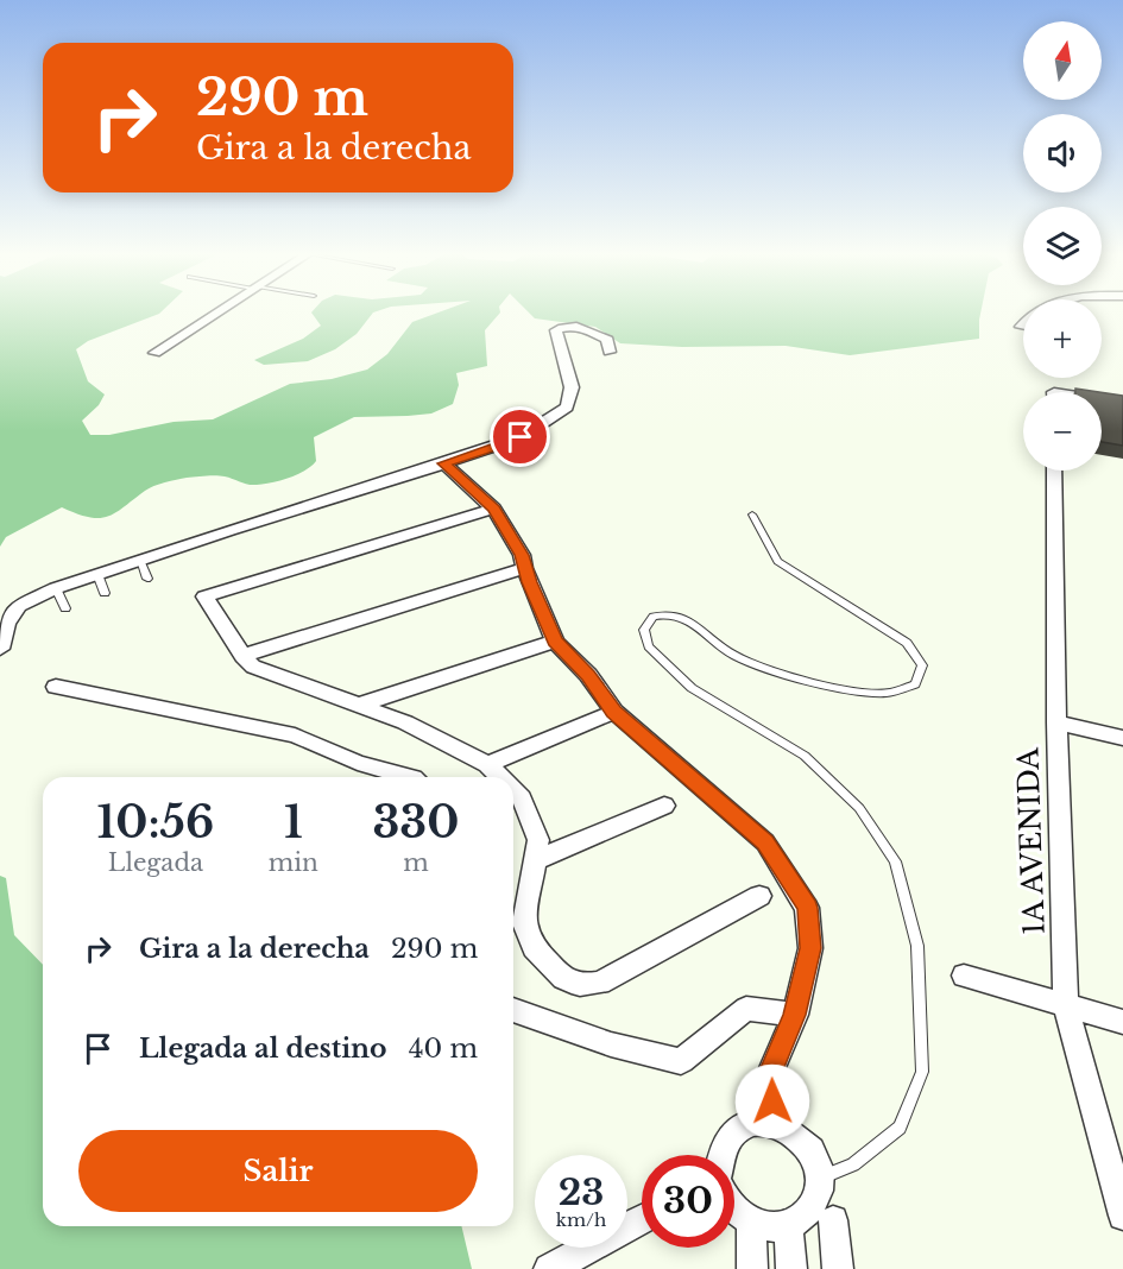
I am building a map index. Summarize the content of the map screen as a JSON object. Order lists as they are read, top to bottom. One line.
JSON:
{"streets":{"street":["1A AVENIDA"]},"north":"top","page":{"map_buttons":["+","−"],"turn":["290 m","Gira a la derecha"],"eta":["10:56","Llegada","1","min","330","m"],"list":[{"name":"Gira a la derecha","value":"290 m"},{"name":"Llegada al destino","value":"40 m"}],"buttons":"Salir","speed":"23 km/h","limit":"30"}}
